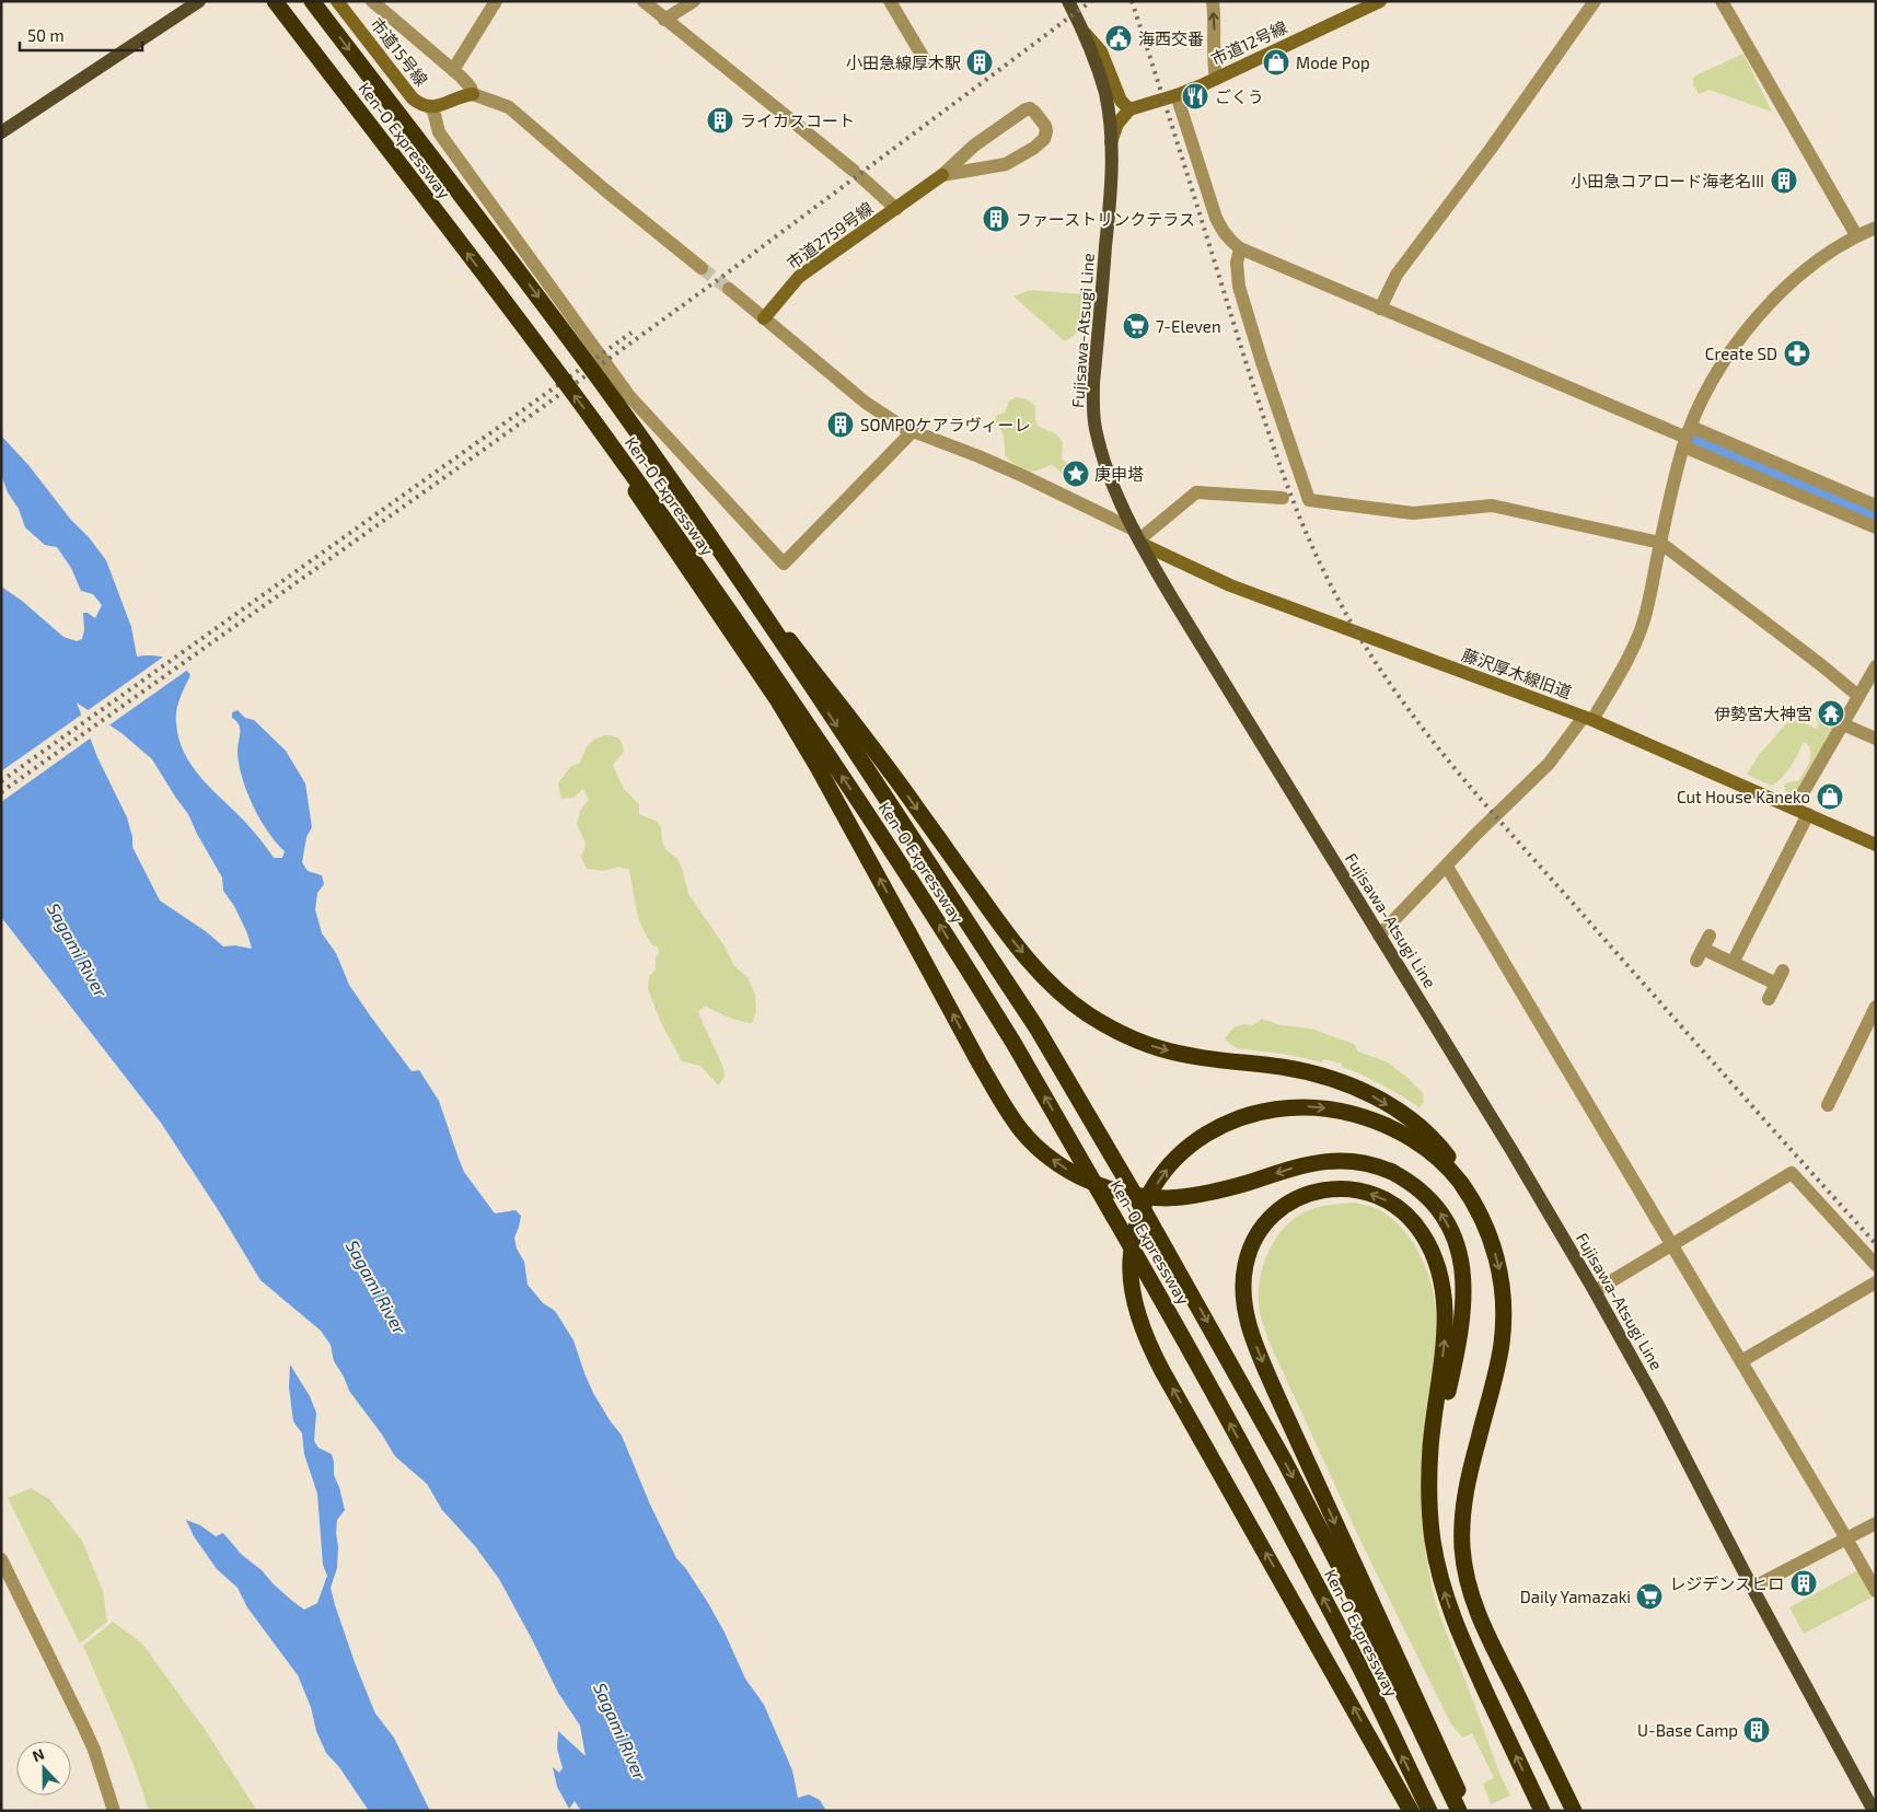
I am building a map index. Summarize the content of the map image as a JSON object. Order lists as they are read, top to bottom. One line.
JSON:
{"streets":{"highway":["Ken-O Expressway"],"main road":["Fujisawa-Atsugi Line"],"street":["市道12号線","市道15号線","市道2759号線","藤沢厚木線旧道"]},"crossings":[["Fujisawa-Atsugi Line","藤沢厚木線旧道"]],"water":["Sagami River"],"places":{"public building":["海西交番"],"building":["小田急線厚木駅","ライカスコート","小田急コアロード海老名III","ファーストリンクテラス","SOMPOケアラヴィーレ","レジデンスヒロ","U-Base Camp"],"shop":["Mode Pop","Cut House Kaneko"],"restaurant":["ごくう"],"supermarket":["7-Eleven","Daily Yamazaki"],"pharmacy":["Create SD"],"place":["庚申塔"],"temple":["伊勢宮大神宮"]},"scale_bar":"50 m","north":"top"}
